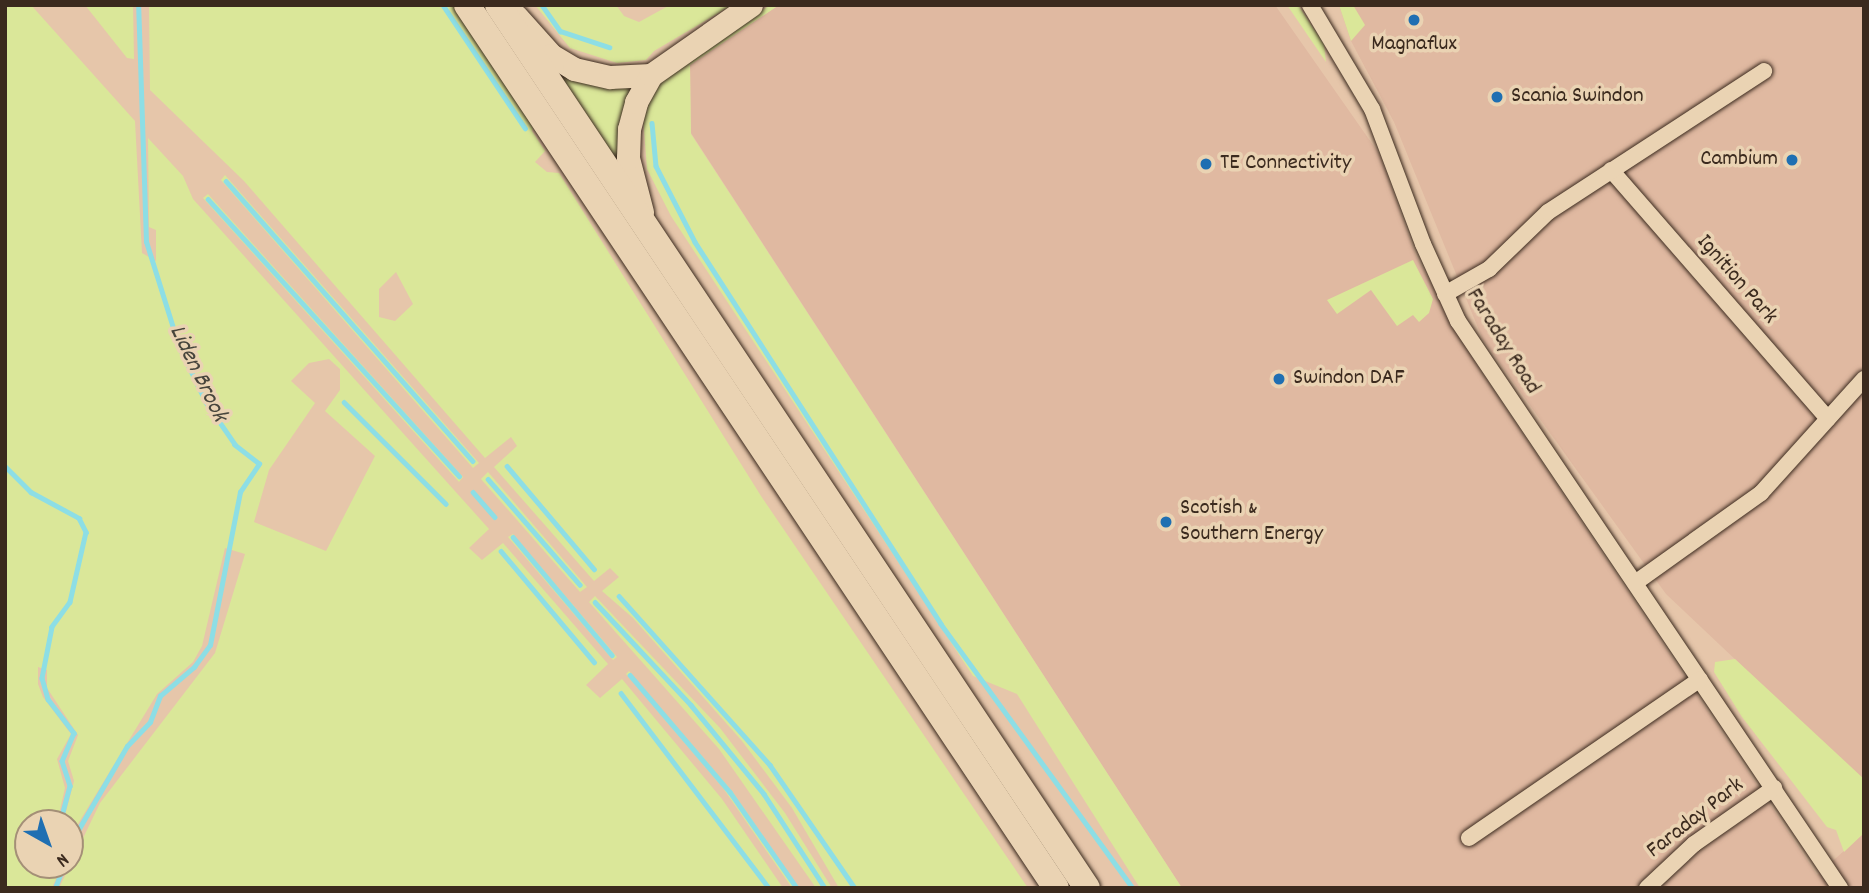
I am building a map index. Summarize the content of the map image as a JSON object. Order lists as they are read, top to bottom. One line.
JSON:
{"streets":{"street":["Ignition Park","Faraday Road","Faraday Park"]},"crossings":[["Faraday Road","Faraday Park"]],"water":["Liden Brook"],"places":["Magnaflux","Scania Swindon","Cambium","TE Connectivity","Swindon DAF","Scotish & Southern Energy"],"north":"bottom right"}
